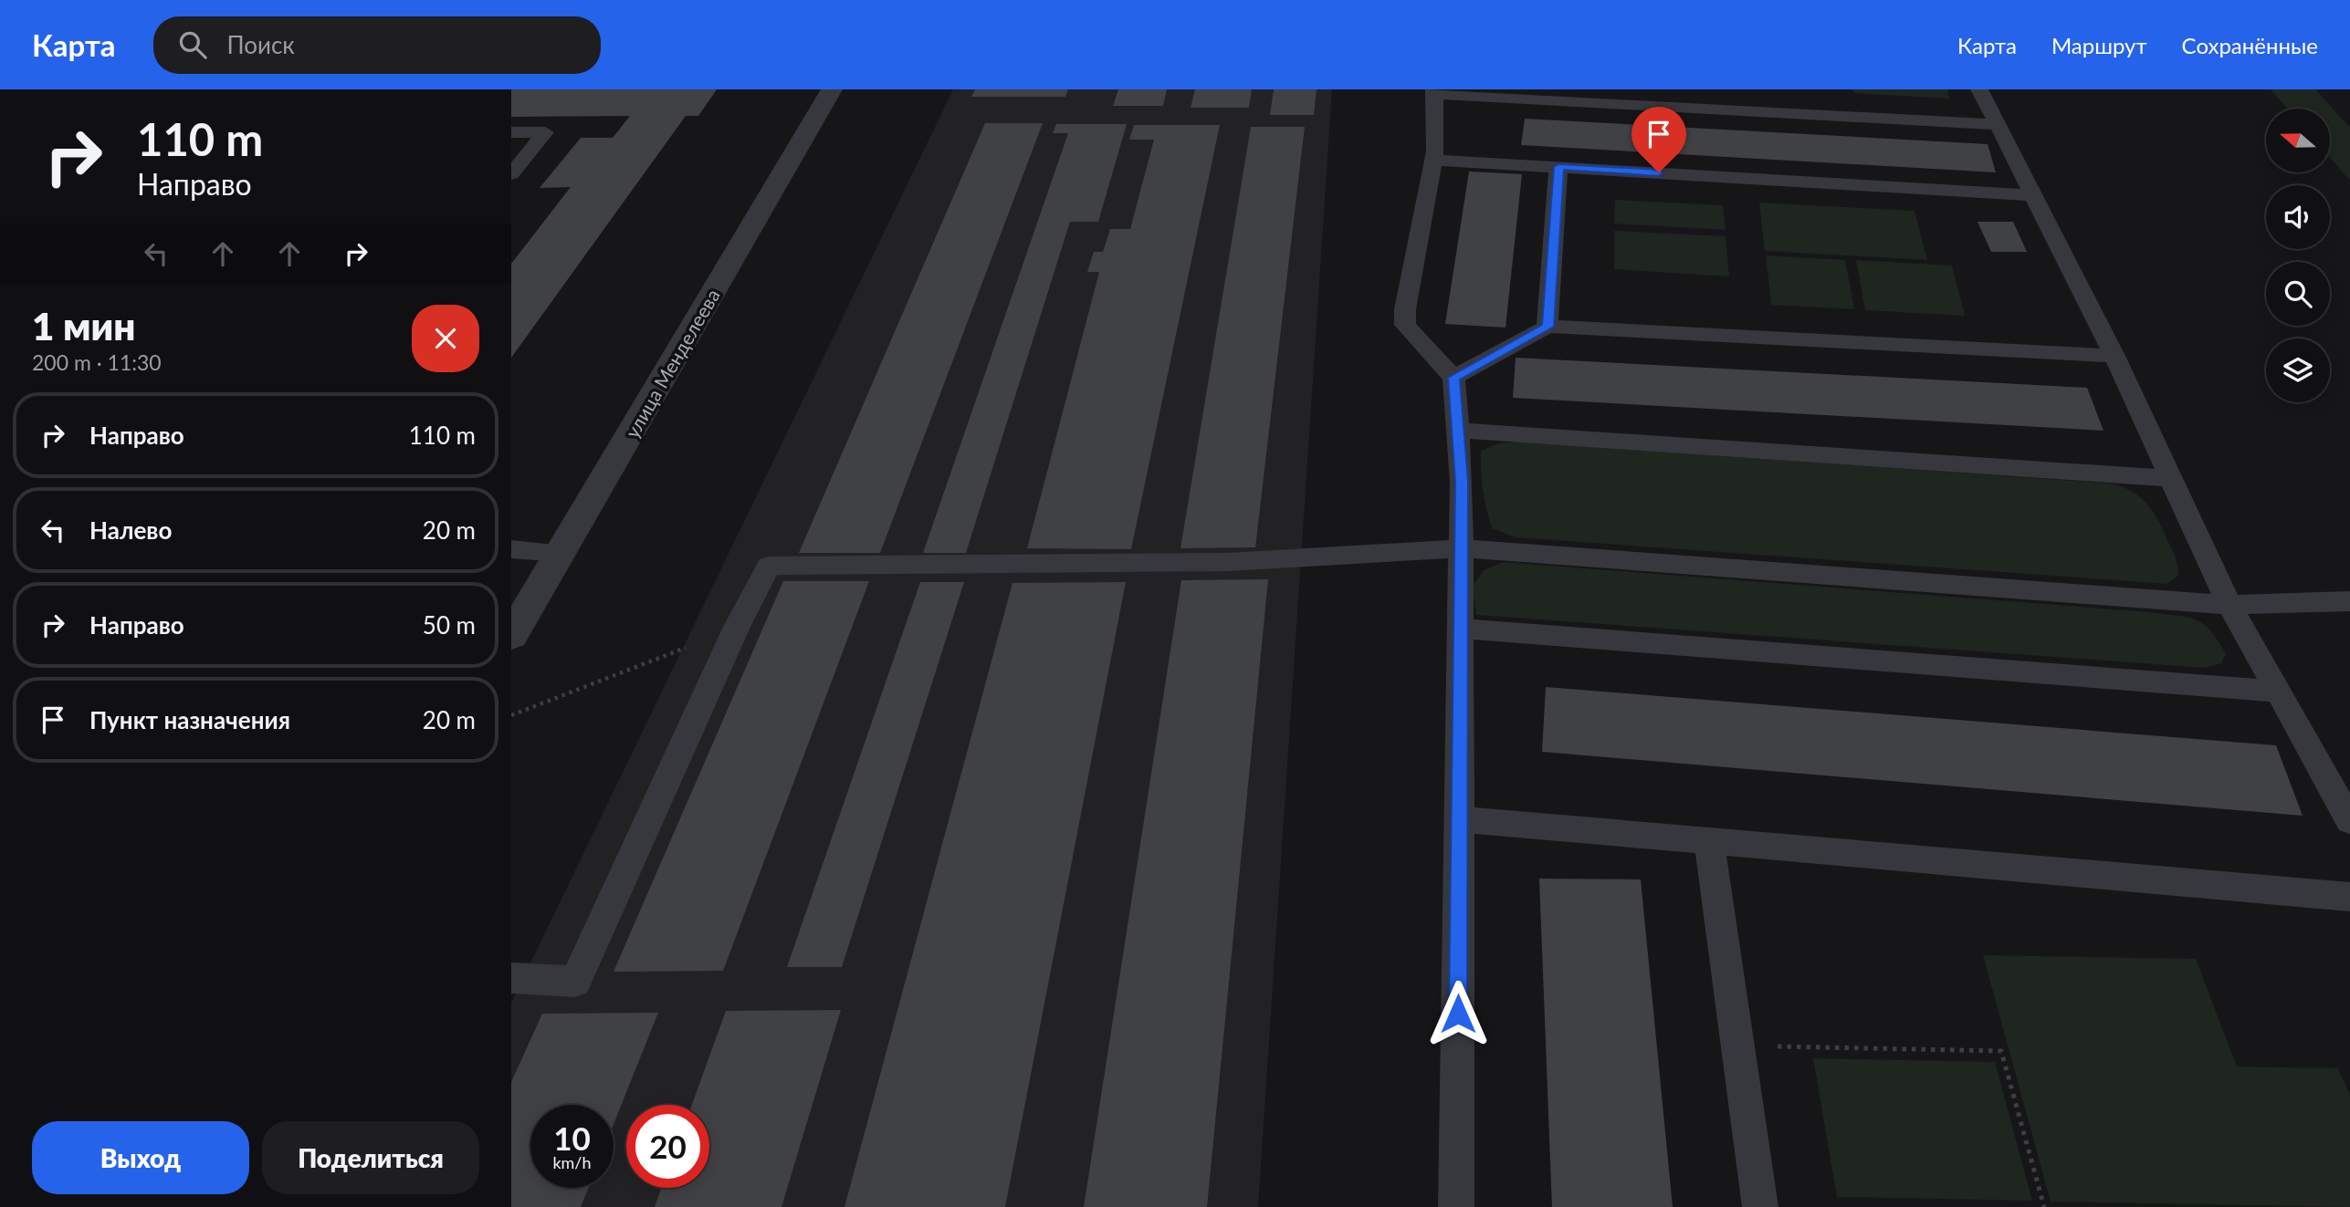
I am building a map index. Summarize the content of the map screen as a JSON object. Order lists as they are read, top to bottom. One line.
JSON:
{"streets":{"street":["улица Менделеева"]},"north":"left","page":{"header":"Карта","search":"Поиск","nav":["Карта","Маршрут","Сохранённые"],"turn":["110 m","Направо"],"heading":["1 мин","200 m · 11:30"],"list":[{"name":"Направо","value":"110 m"},{"name":"Налево","value":"20 m"},{"name":"Направо","value":"50 m"},{"name":"Пункт назначения","value":"20 m"}],"speed":"10 km/h","limit":"20","buttons":["Выход","Поделиться"]}}
